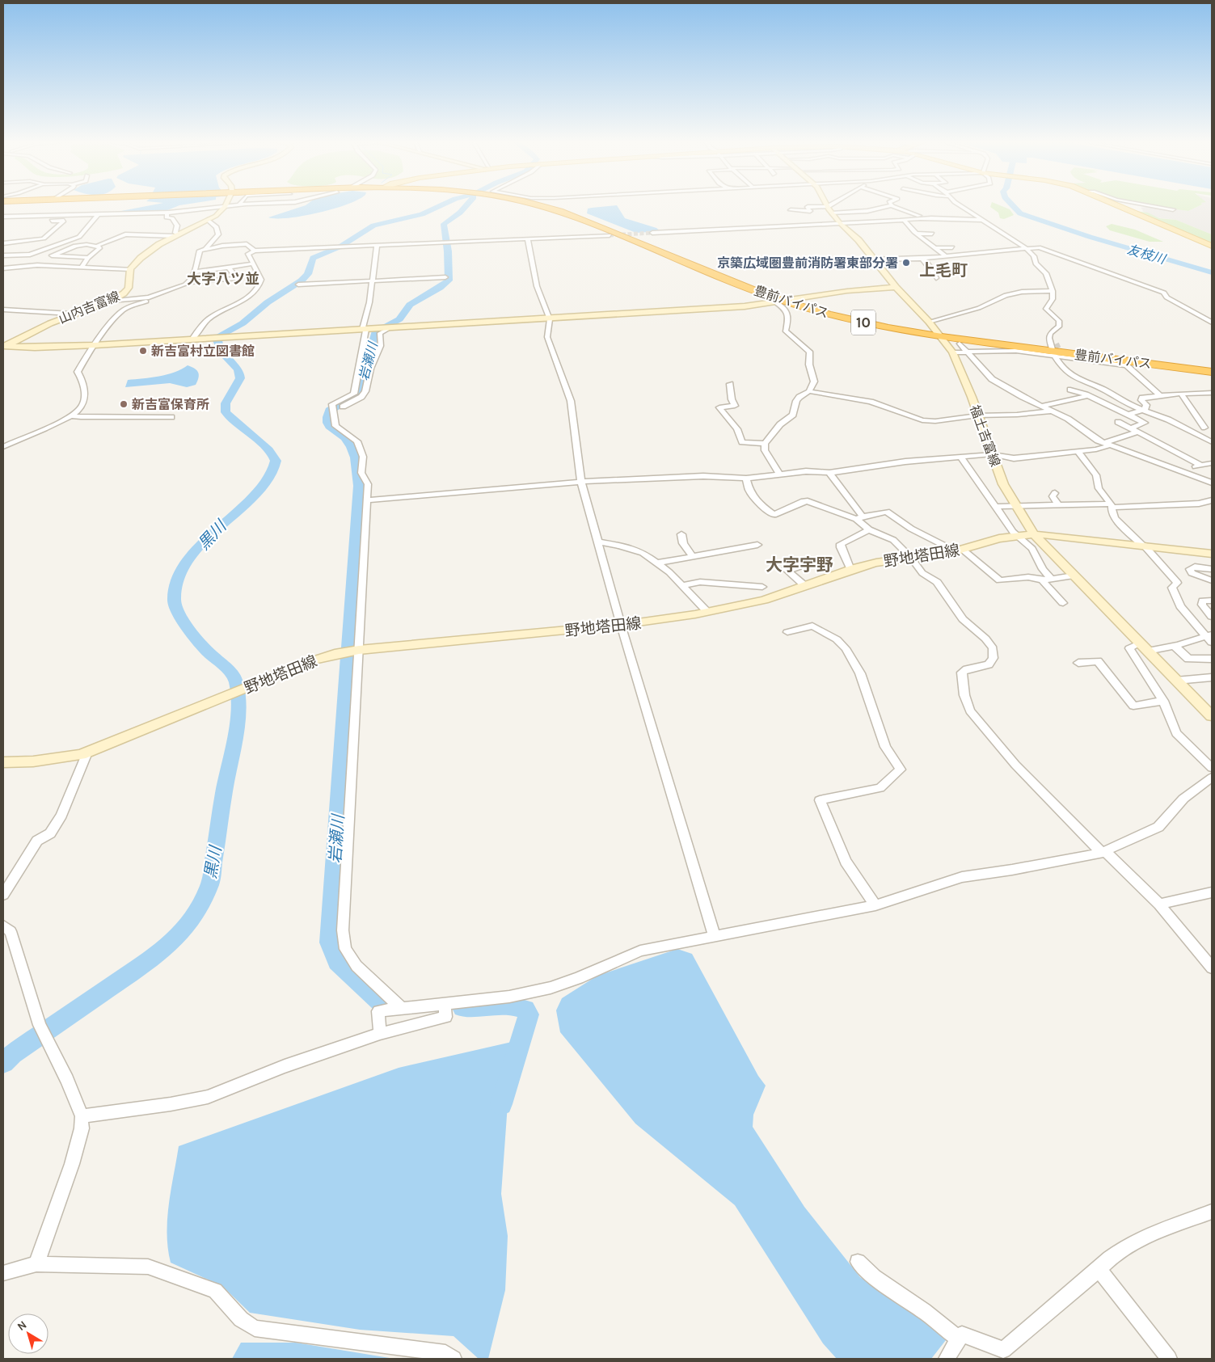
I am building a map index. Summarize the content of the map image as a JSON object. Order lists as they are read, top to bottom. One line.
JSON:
{"streets":{"highway":["豊前バイパス","10"],"main road":["山内吉富線","福土吉富線","野地塔田線"]},"crossings":[["豊前バイパス","福土吉富線"],["福土吉富線","野地塔田線"]],"districts":["上毛町","大字八ツ並","大字宇野"],"water":["友枝川","岩瀬川","黒川"],"places":["京築広域圏豊前消防署東部分署","新吉富村立図書館","新吉富保育所"],"north":"top left"}
